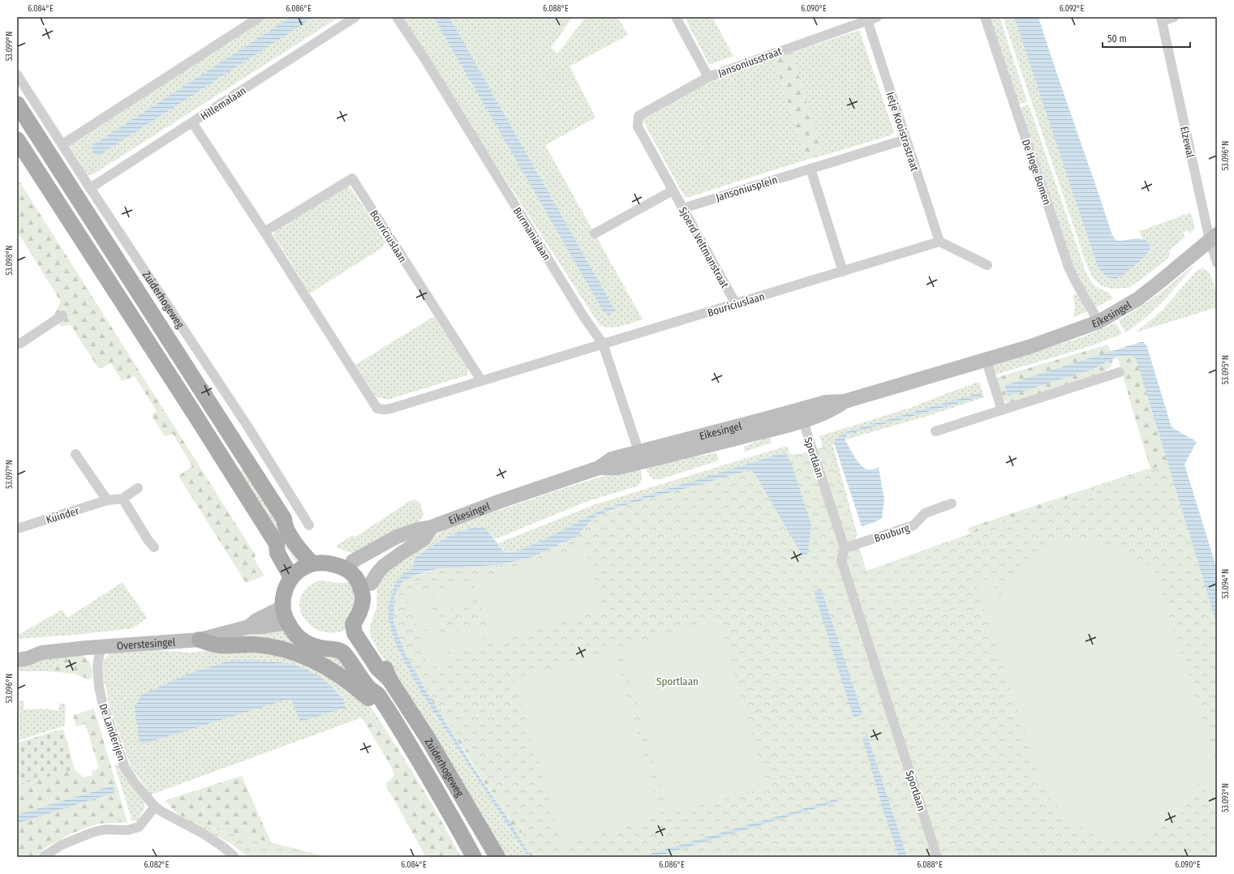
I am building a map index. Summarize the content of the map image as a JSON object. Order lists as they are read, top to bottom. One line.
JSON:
{"streets":{"main road":["Zuiderhogeweg"],"street":["Jansoniusstraat","Hillemalaan","Ietje Kooistrastraat","Elzewal","De Hoge Bomen","Jansoniusplein","Burmanialaan","Bouriciuslaan","Sjoerd Veltmanstraat","Eikesingel","Sportlaan","Kuinder","Bouburg","Overstesingel","De Landerijen"]},"crossings":[["Jansoniusstraat","Ietje Kooistrastraat"],["Jansoniusstraat","Sjoerd Veltmanstraat"],["Hillemalaan","Bouriciuslaan"],["Hillemalaan","Zuiderhogeweg"],["Ietje Kooistrastraat","Jansoniusplein"],["Ietje Kooistrastraat","Bouriciuslaan"],["Elzewal","Eikesingel"],["De Hoge Bomen","Eikesingel"],["Jansoniusplein","Sjoerd Veltmanstraat"],["Burmanialaan","Bouriciuslaan"],["Burmanialaan","Eikesingel"],["Bouriciuslaan","Sjoerd Veltmanstraat"],["Zuiderhogeweg","Overstesingel"],["Eikesingel","Sportlaan"],["Sportlaan","Bouburg"],["Overstesingel","De Landerijen"]],"parks":["Sportlaan"],"scale_bar":"50 m","coordinates":["6.084°E","6.086°E","6.088°E","6.090°E","6.092°E","53.099°N","53.096°N","53.098°N","53.095°N","53.097°N","53.094°N","53.093°N","6.082°E"]}
